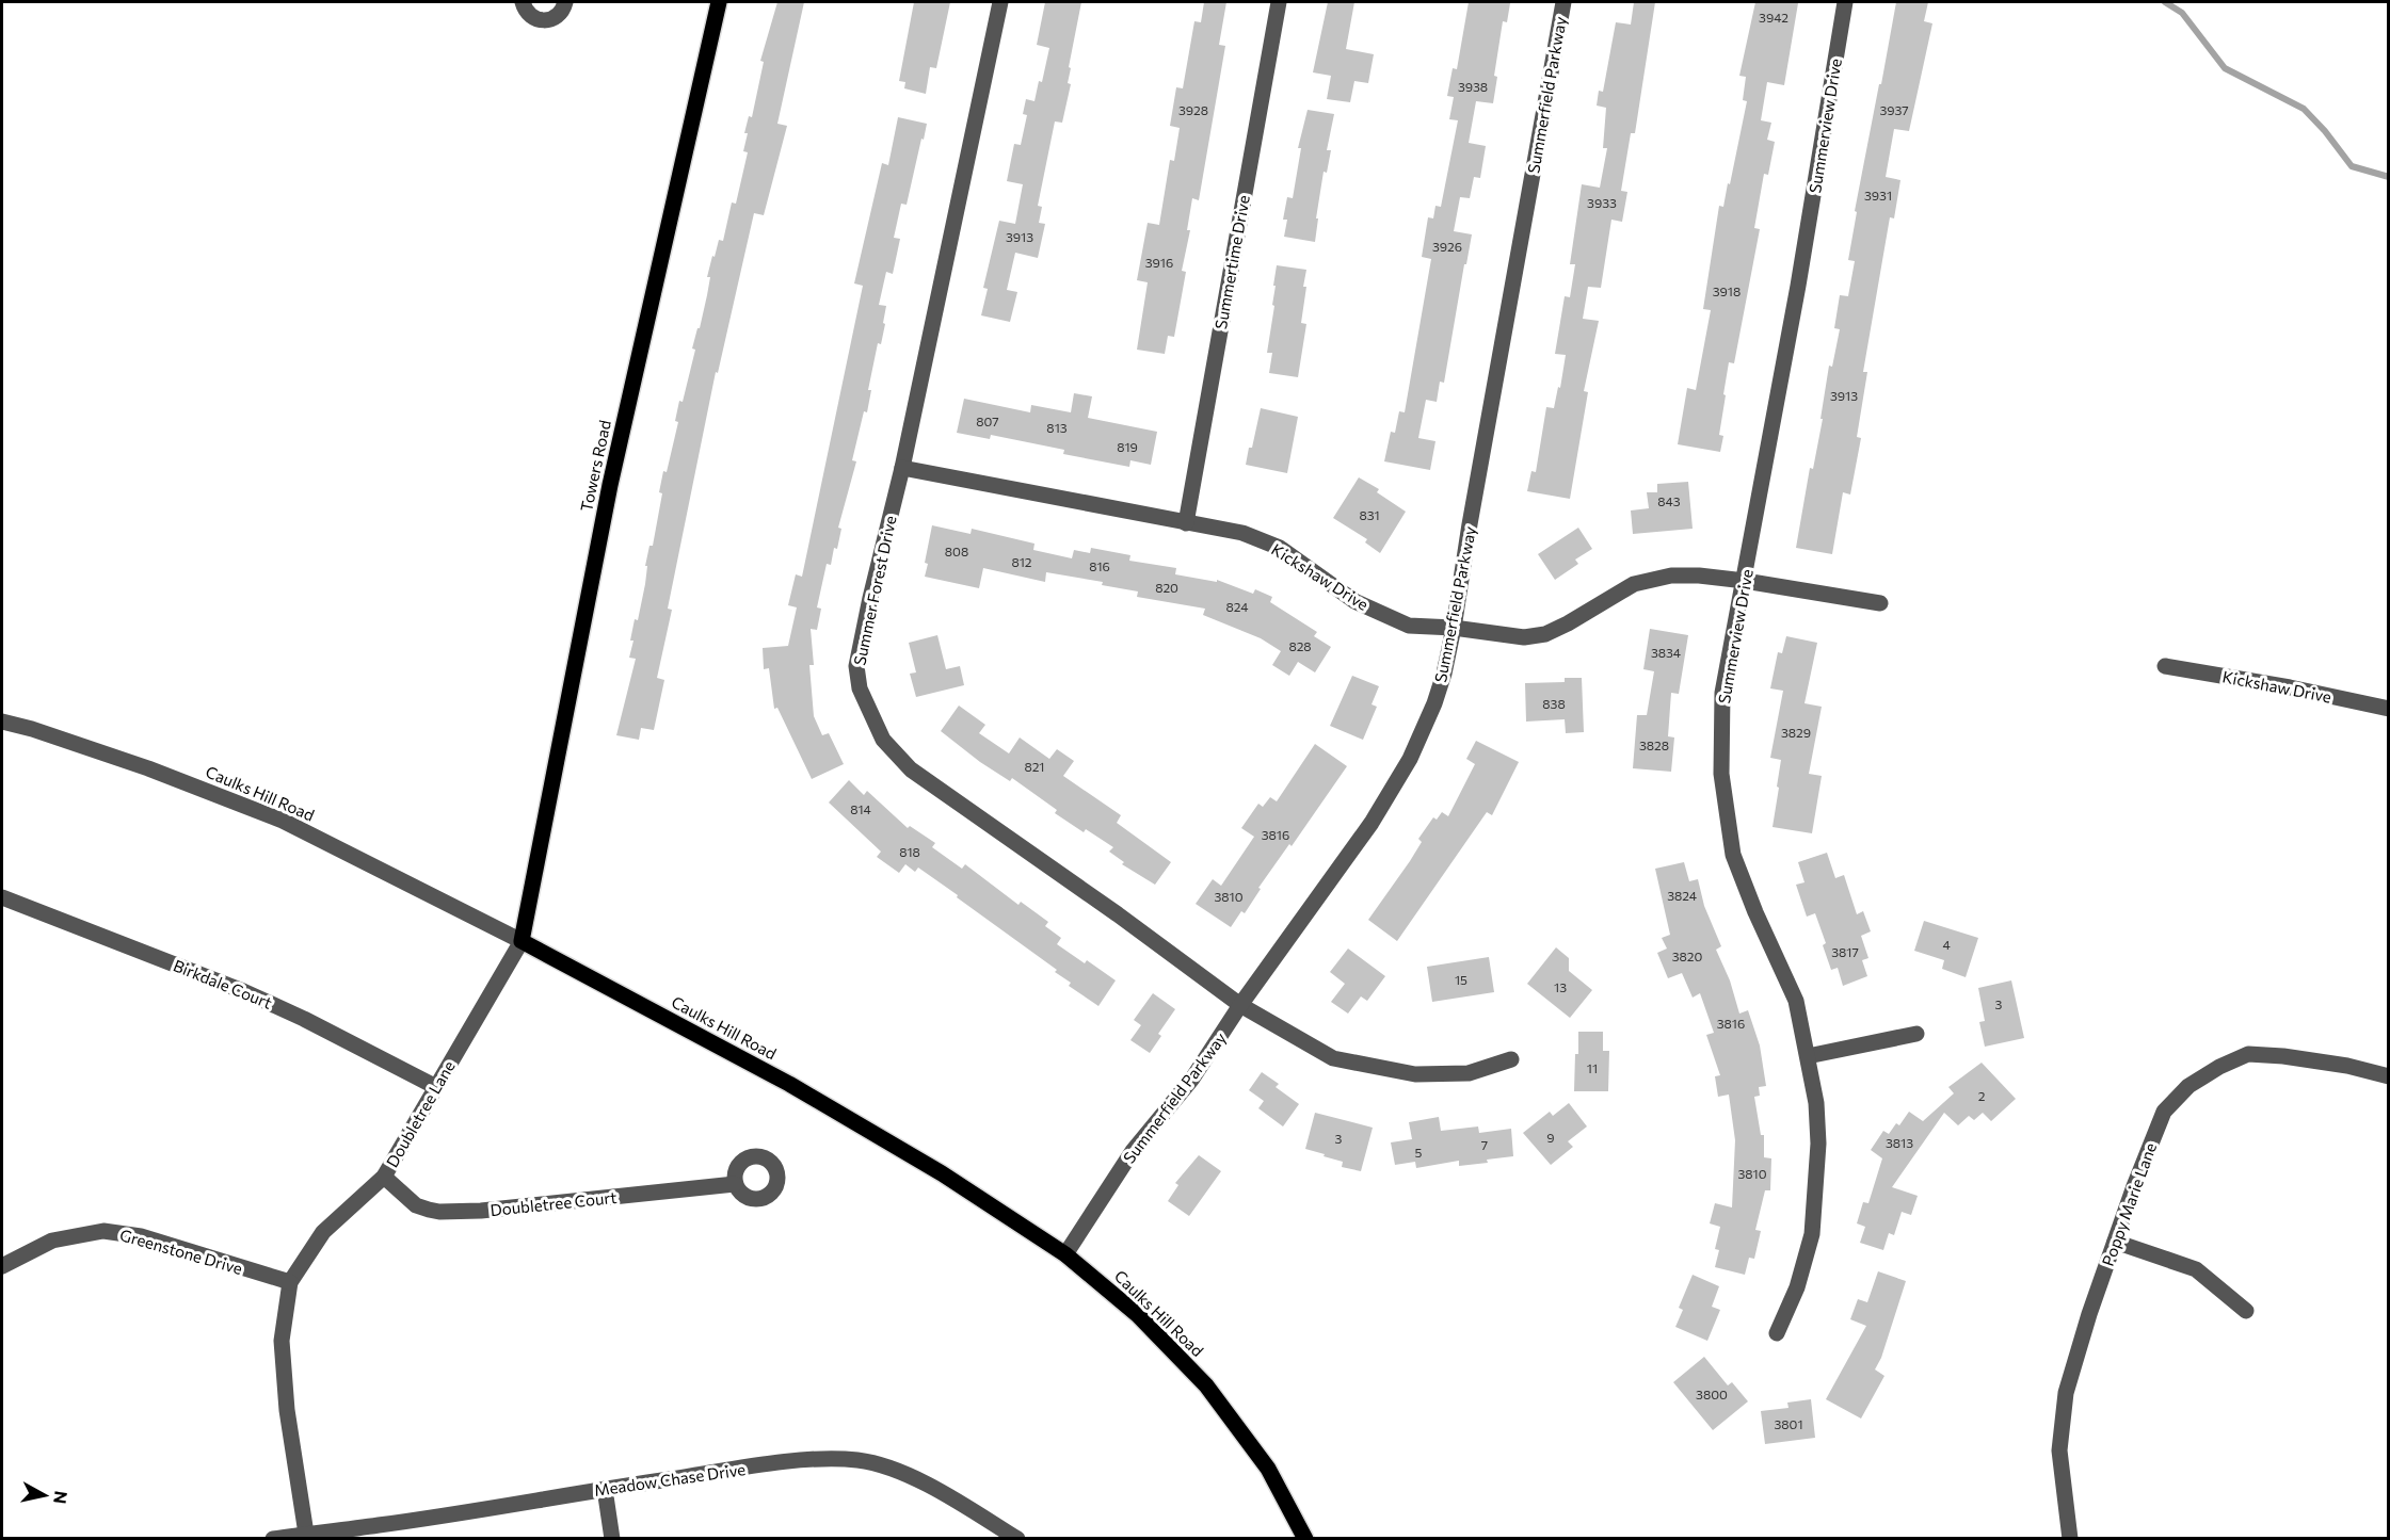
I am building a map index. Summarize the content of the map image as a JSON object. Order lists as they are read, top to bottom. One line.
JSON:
{"streets":{"main road":["Towers Road","Caulks Hill Road"],"street":["Summerfield Parkway","Summerview Drive","Summertime Drive","Kickshaw Drive","Summer Forest Drive","Birkdale Court","Doubletree Lane","Doubletree Court","Poppy Marie Lane","Greenstone Drive","Meadow Chase Drive"]},"crossings":[["Summerfield Parkway","Kickshaw Drive"],["Summerfield Parkway","Summer Forest Drive"],["Summerfield Parkway","Caulks Hill Road"],["Summerview Drive","Kickshaw Drive"],["Summertime Drive","Kickshaw Drive"],["Towers Road","Caulks Hill Road"],["Towers Road","Doubletree Lane"],["Kickshaw Drive","Summer Forest Drive"],["Caulks Hill Road","Doubletree Lane"],["Birkdale Court","Doubletree Lane"],["Doubletree Lane","Doubletree Court"],["Doubletree Lane","Greenstone Drive"],["Doubletree Lane","Meadow Chase Drive"]],"house_numbers":["3942","3938","3928","3937","3931","3933","3913","3926","3916","3918","3913","807","813","819","843","831","808","812","816","820","824","828","3834","838","3829","3828","821","814","3816","818","3824","3810","4","3817","3820","15","13","3","3816","11","2","9","3","3813","7","5","3810","3800","3801"],"north":"right"}
